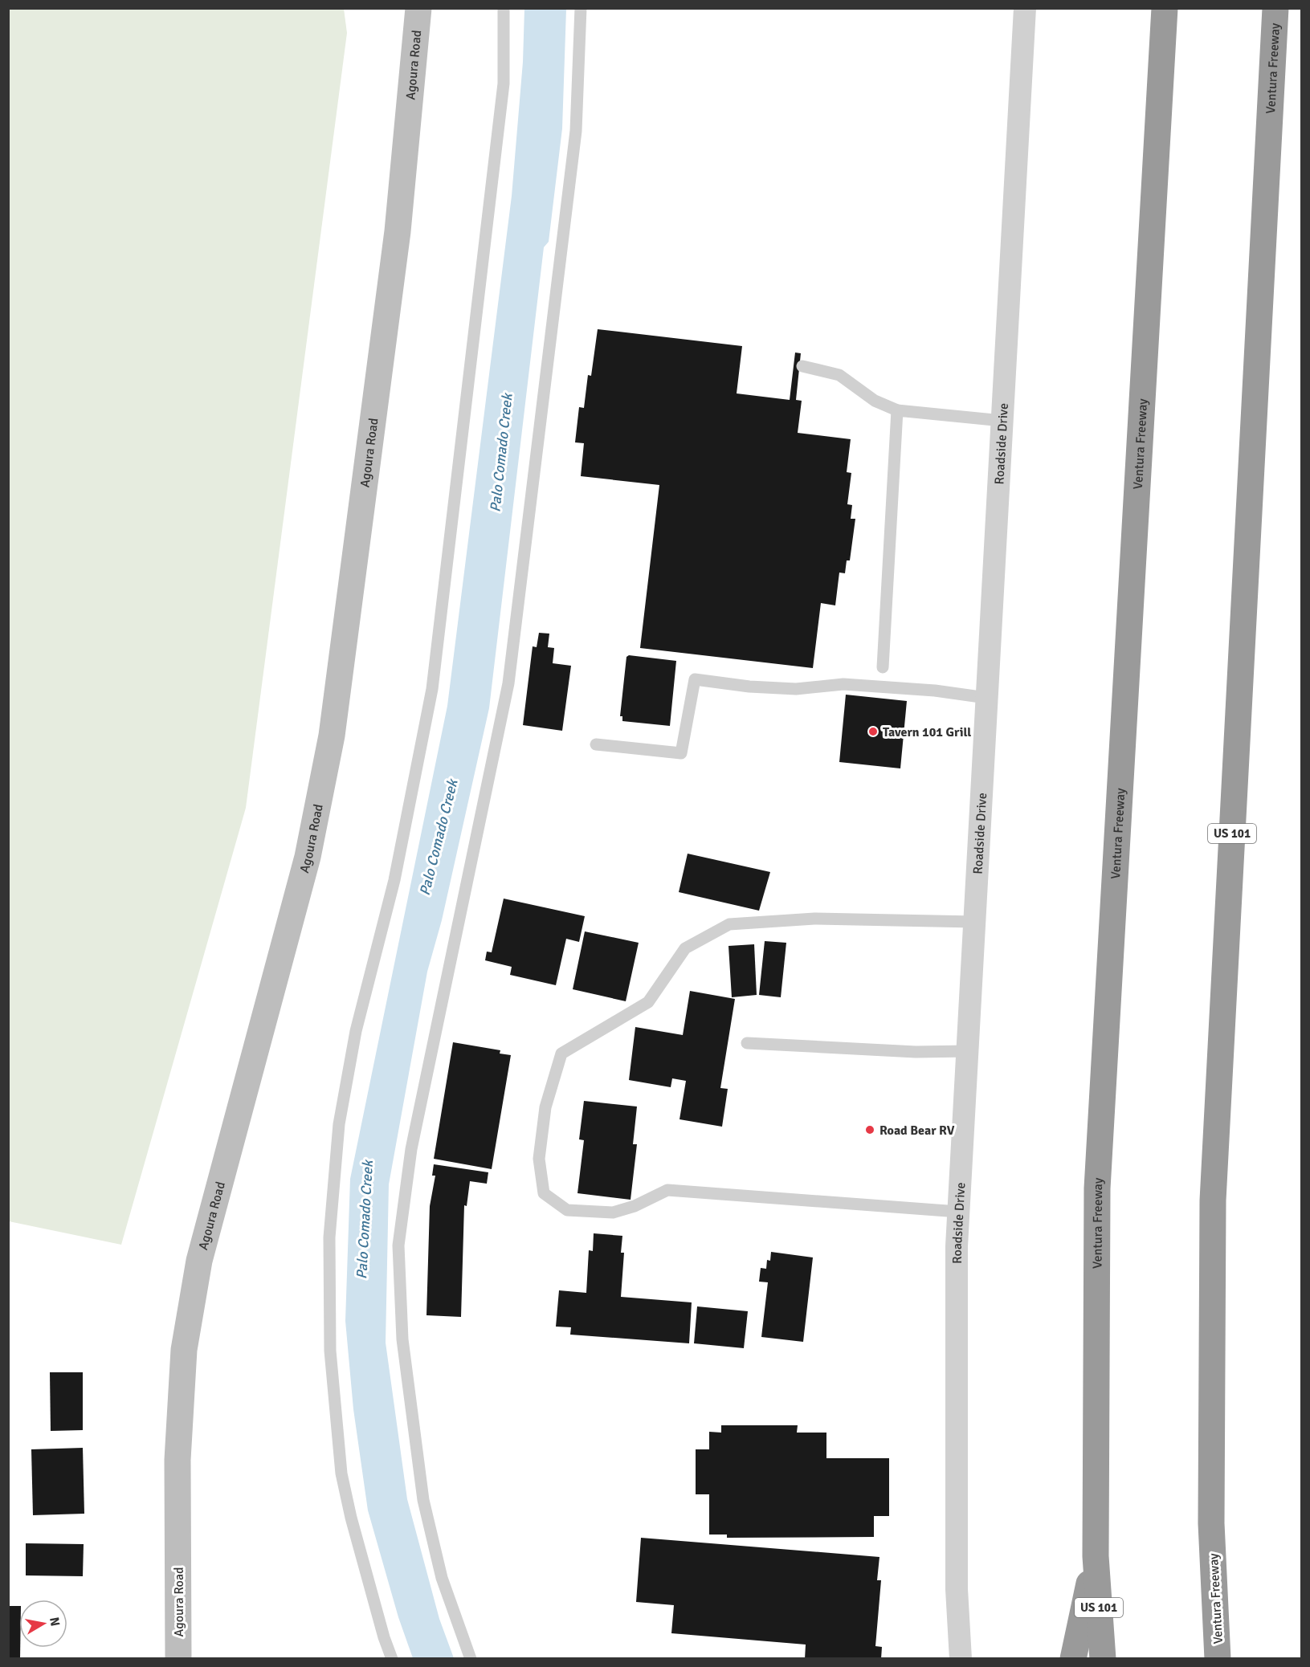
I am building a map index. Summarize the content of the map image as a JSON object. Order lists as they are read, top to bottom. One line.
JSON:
{"streets":{"highway":["Ventura Freeway","US 101"],"main road":["Agoura Road"],"street":["Roadside Drive"]},"water":["Palo Comado Creek"],"places":["Tavern 101 Grill","Road Bear RV"],"north":"right"}
